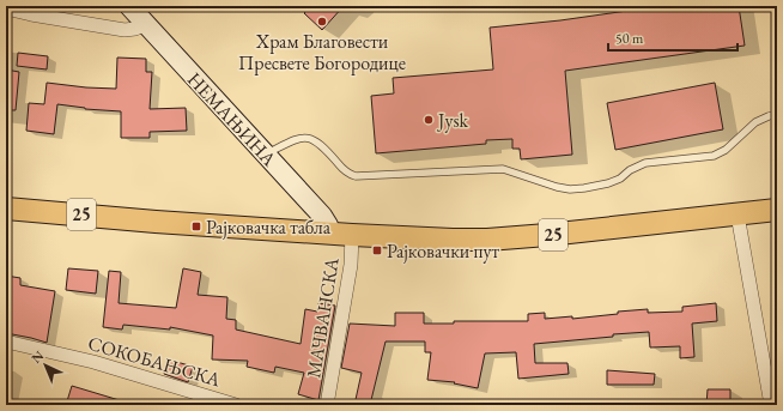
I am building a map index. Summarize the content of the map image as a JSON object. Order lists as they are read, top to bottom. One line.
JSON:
{"streets":{"main road":["25"],"street":["НЕМАЊИНА","МАЧВАНСКА","СОКОБАЊСКА"]},"crossings":[["НЕМАЊИНА","25"],["25","МАЧВАНСКА"]],"places":{"other":["Храм Благовести Пресвете Богородице","Jysk"],"transit":["Рајковачка табла","Рајковачки пут"]},"scale_bar":"50 m","north":"top left"}
